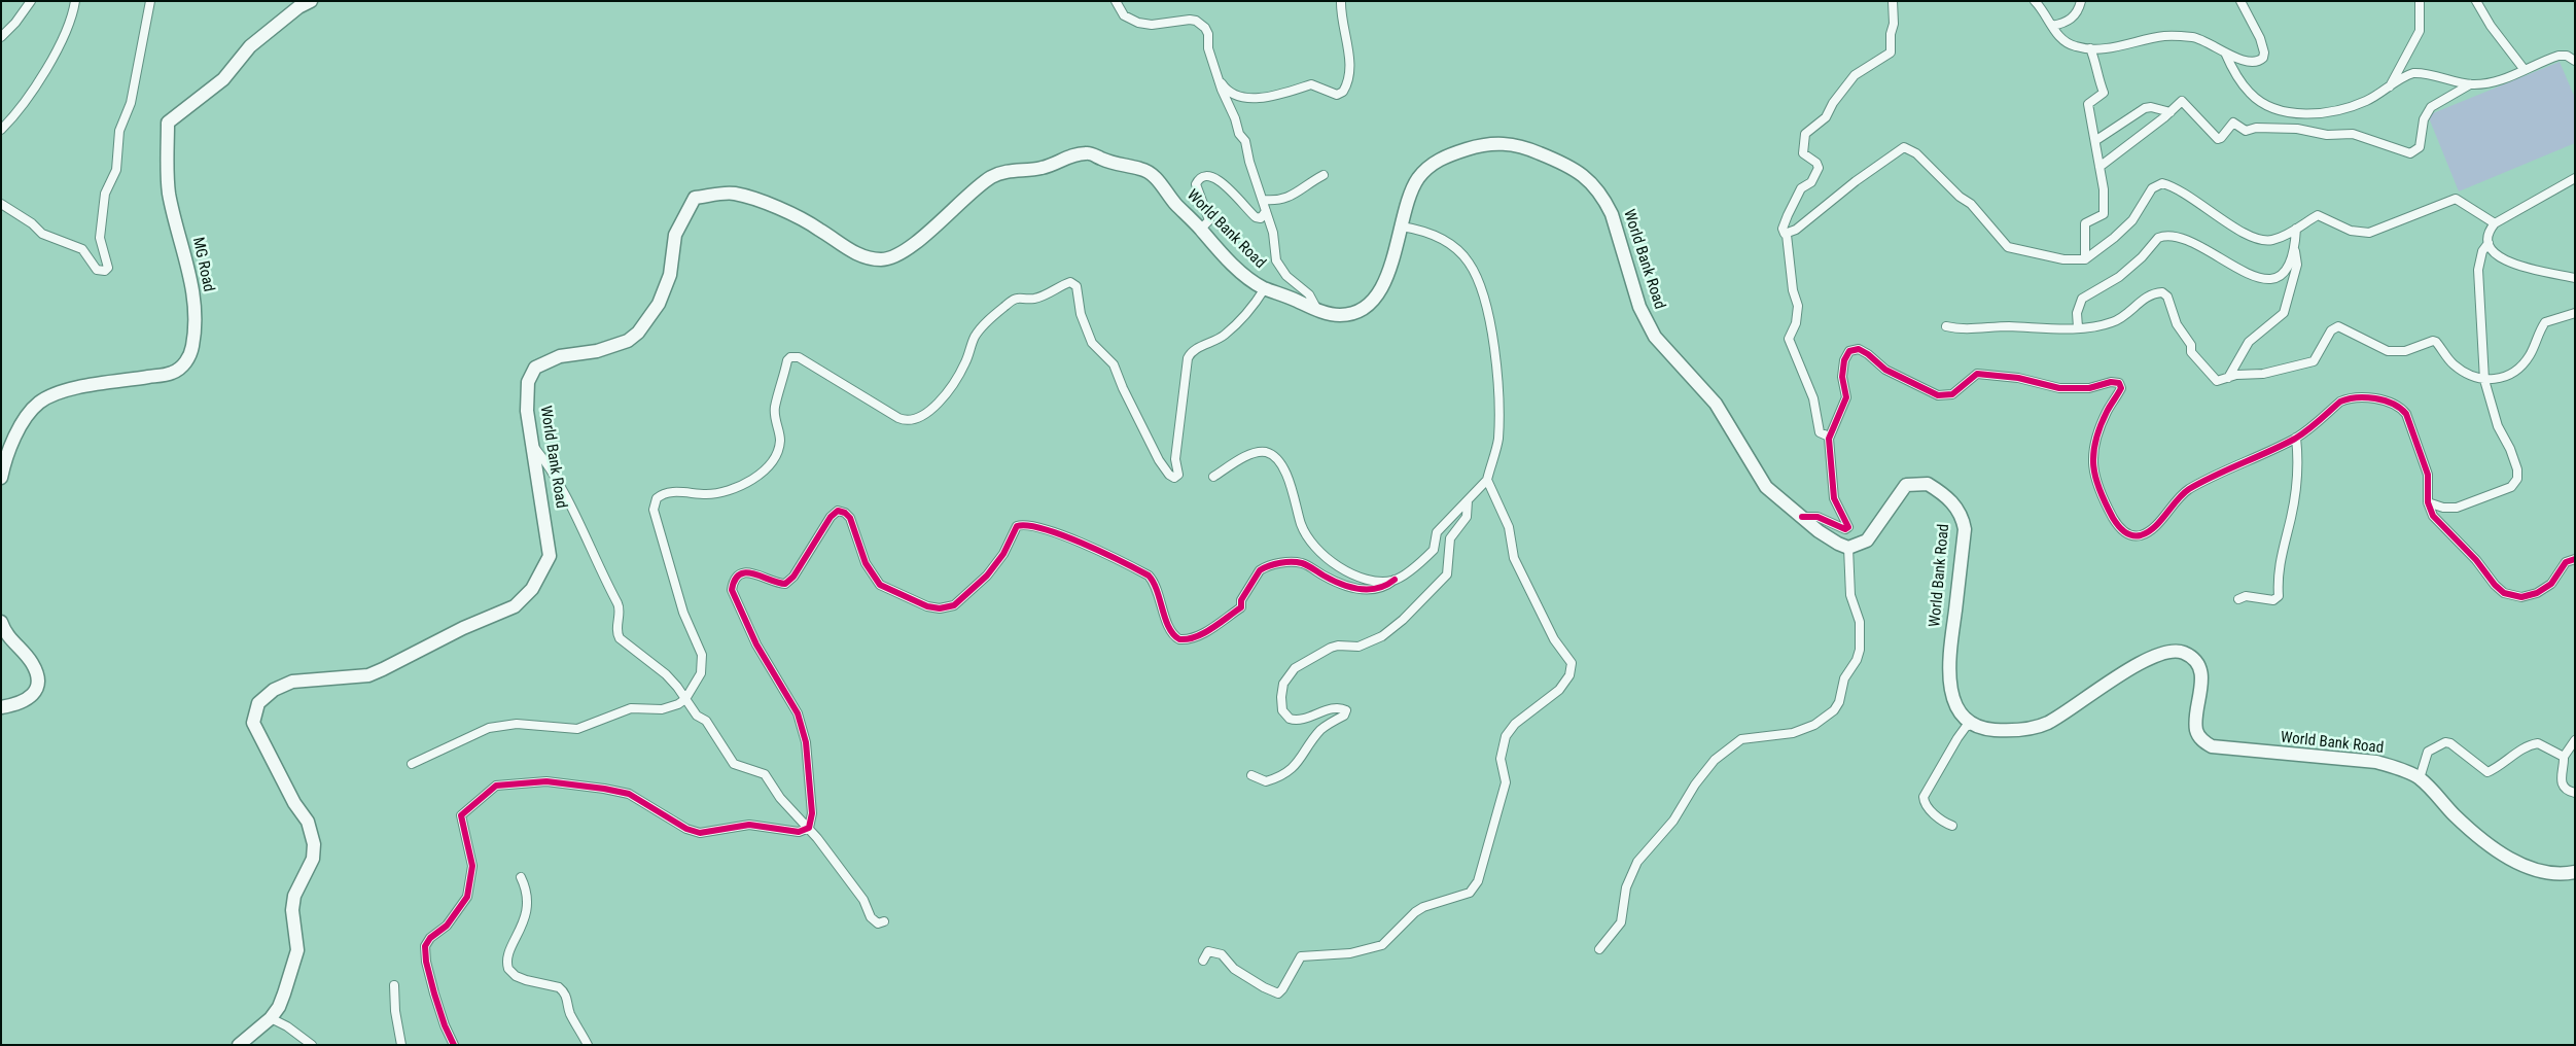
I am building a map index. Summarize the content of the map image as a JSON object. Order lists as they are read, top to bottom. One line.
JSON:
{"streets":{"main road":["World Bank Road","MG Road"]}}
